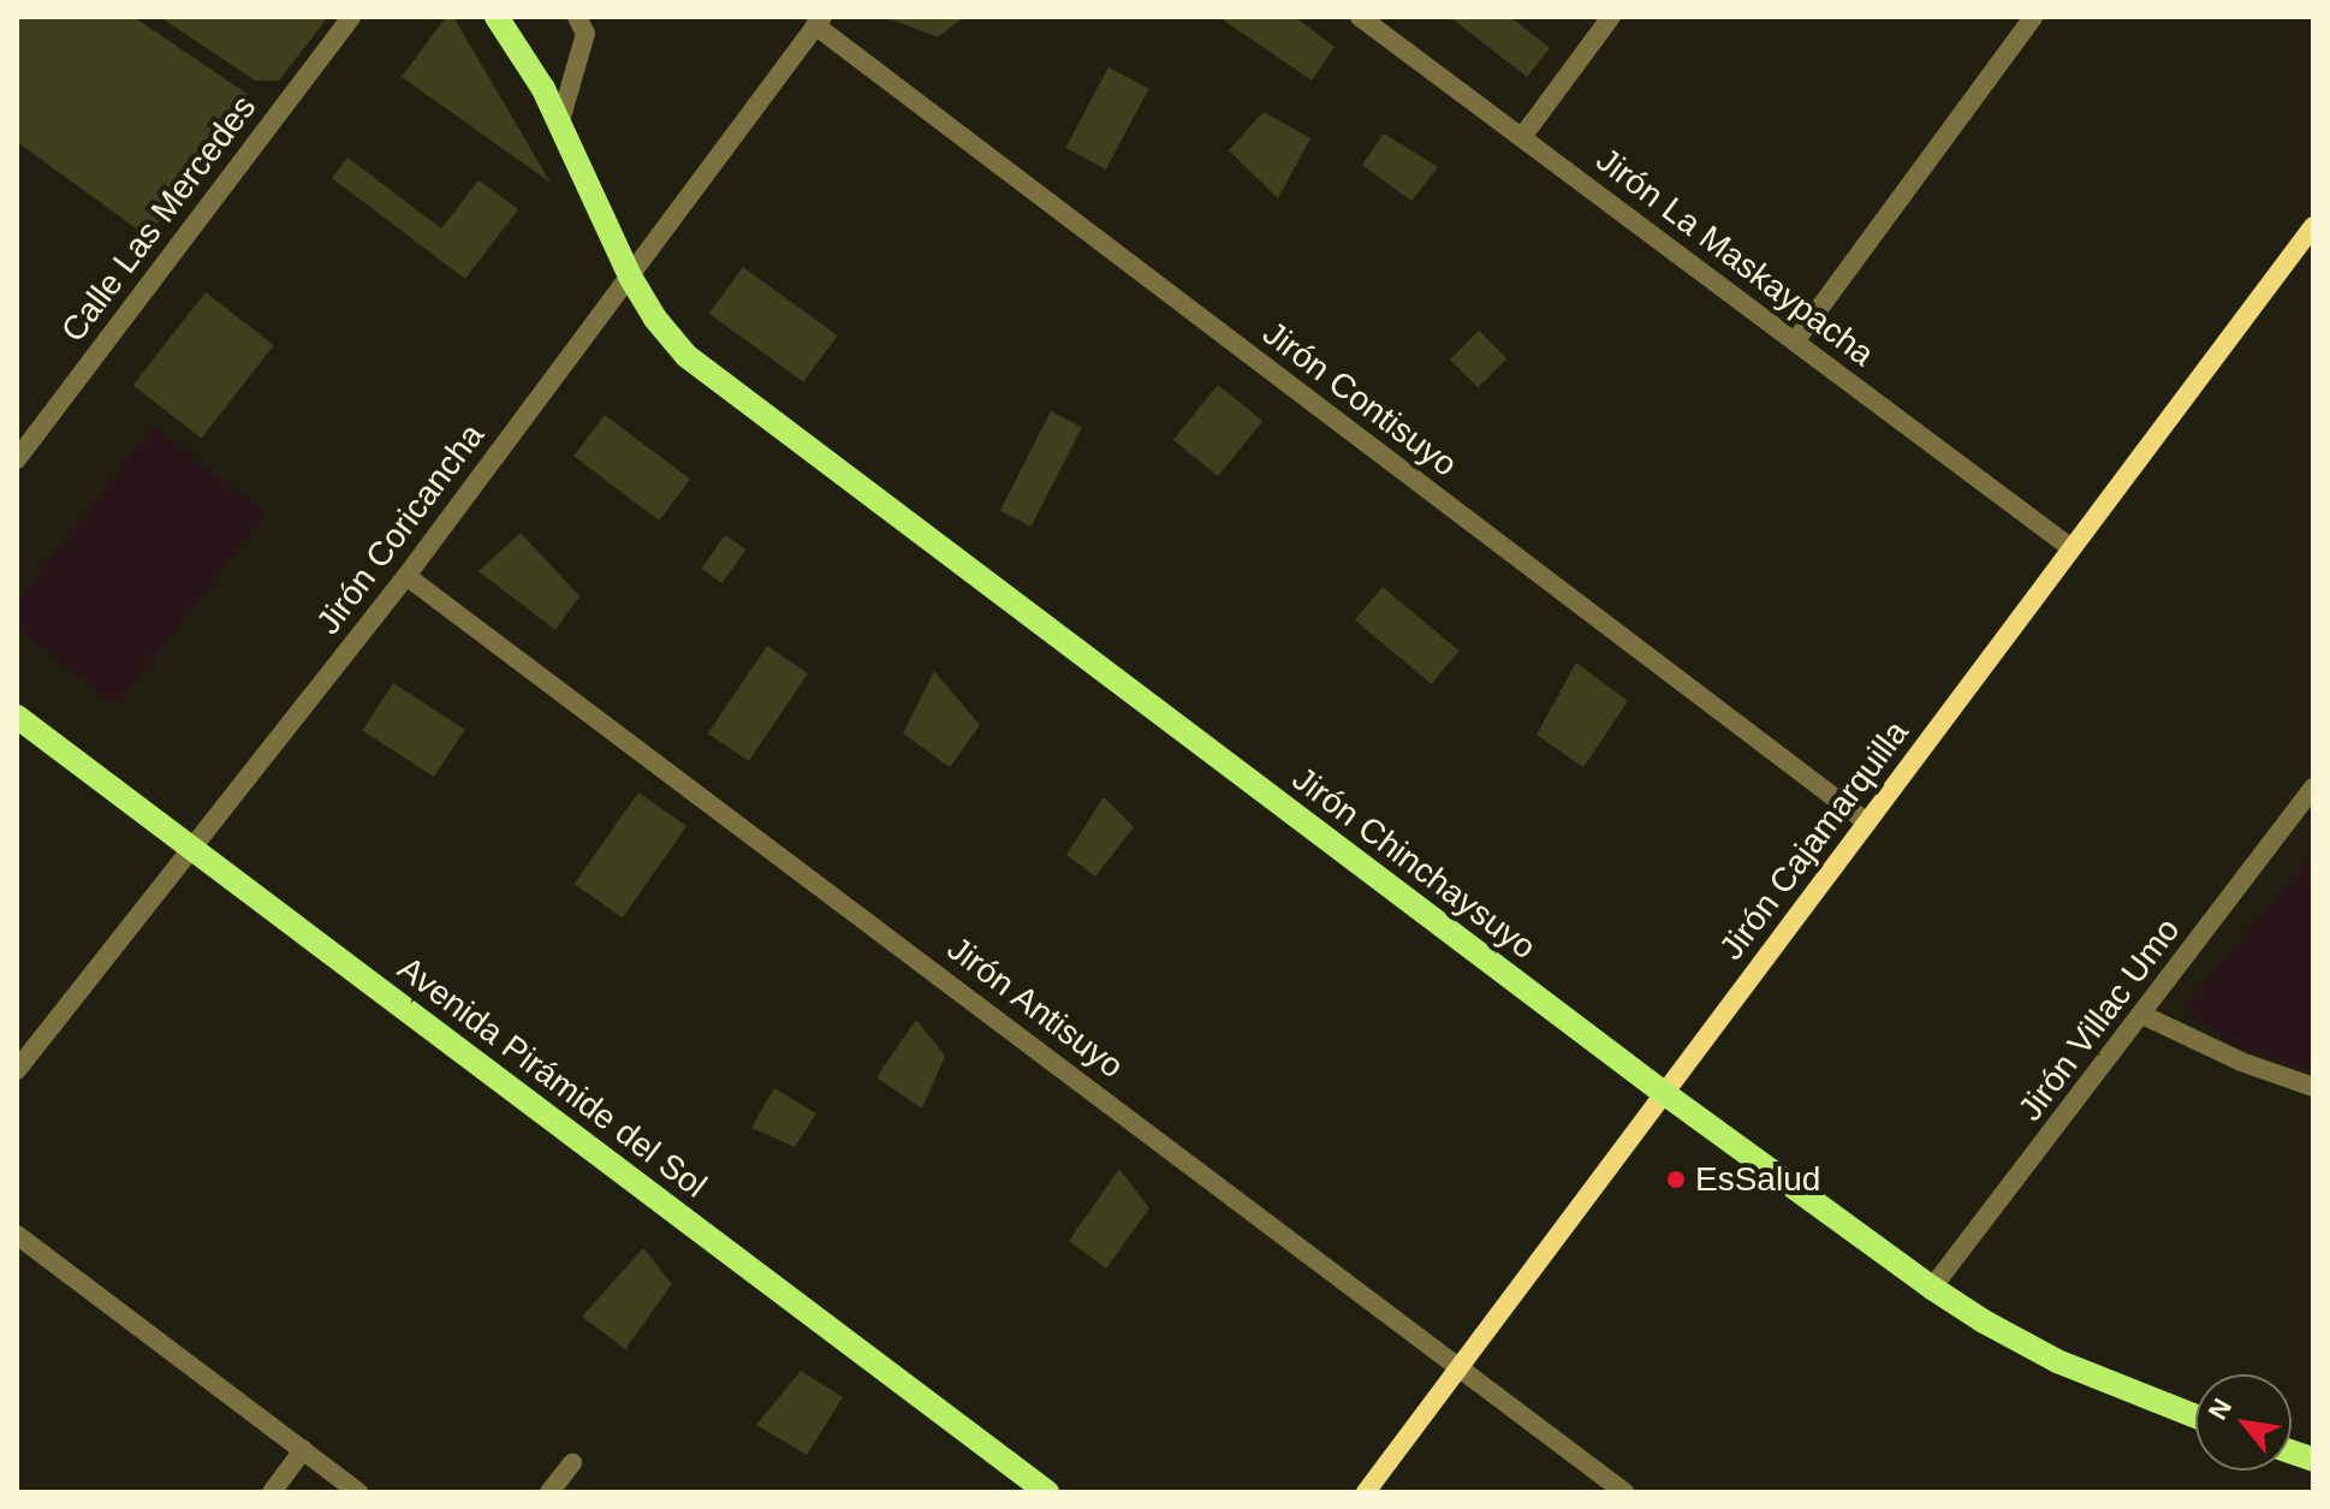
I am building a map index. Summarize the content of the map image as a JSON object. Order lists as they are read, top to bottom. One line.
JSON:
{"streets":{"main road":["Jirón Chinchaysuyo","Avenida Pirámide del Sol"],"street":["Calle Las Mercedes","Jirón La Maskaypacha","Jirón Contisuyo","Jirón Coricancha","Jirón Cajamarquilla","Jirón Antisuyo","Jirón Villac Umo"]},"crossings":[["Jirón La Maskaypacha","Jirón Cajamarquilla"],["Jirón Contisuyo","Jirón Coricancha"],["Jirón Contisuyo","Jirón Cajamarquilla"],["Jirón Coricancha","Jirón Chinchaysuyo"],["Jirón Coricancha","Jirón Antisuyo"],["Jirón Coricancha","Avenida Pirámide del Sol"],["Jirón Cajamarquilla","Jirón Chinchaysuyo"],["Jirón Cajamarquilla","Jirón Antisuyo"],["Jirón Chinchaysuyo","Jirón Villac Umo"]],"places":["EsSalud"],"north":"top left"}
